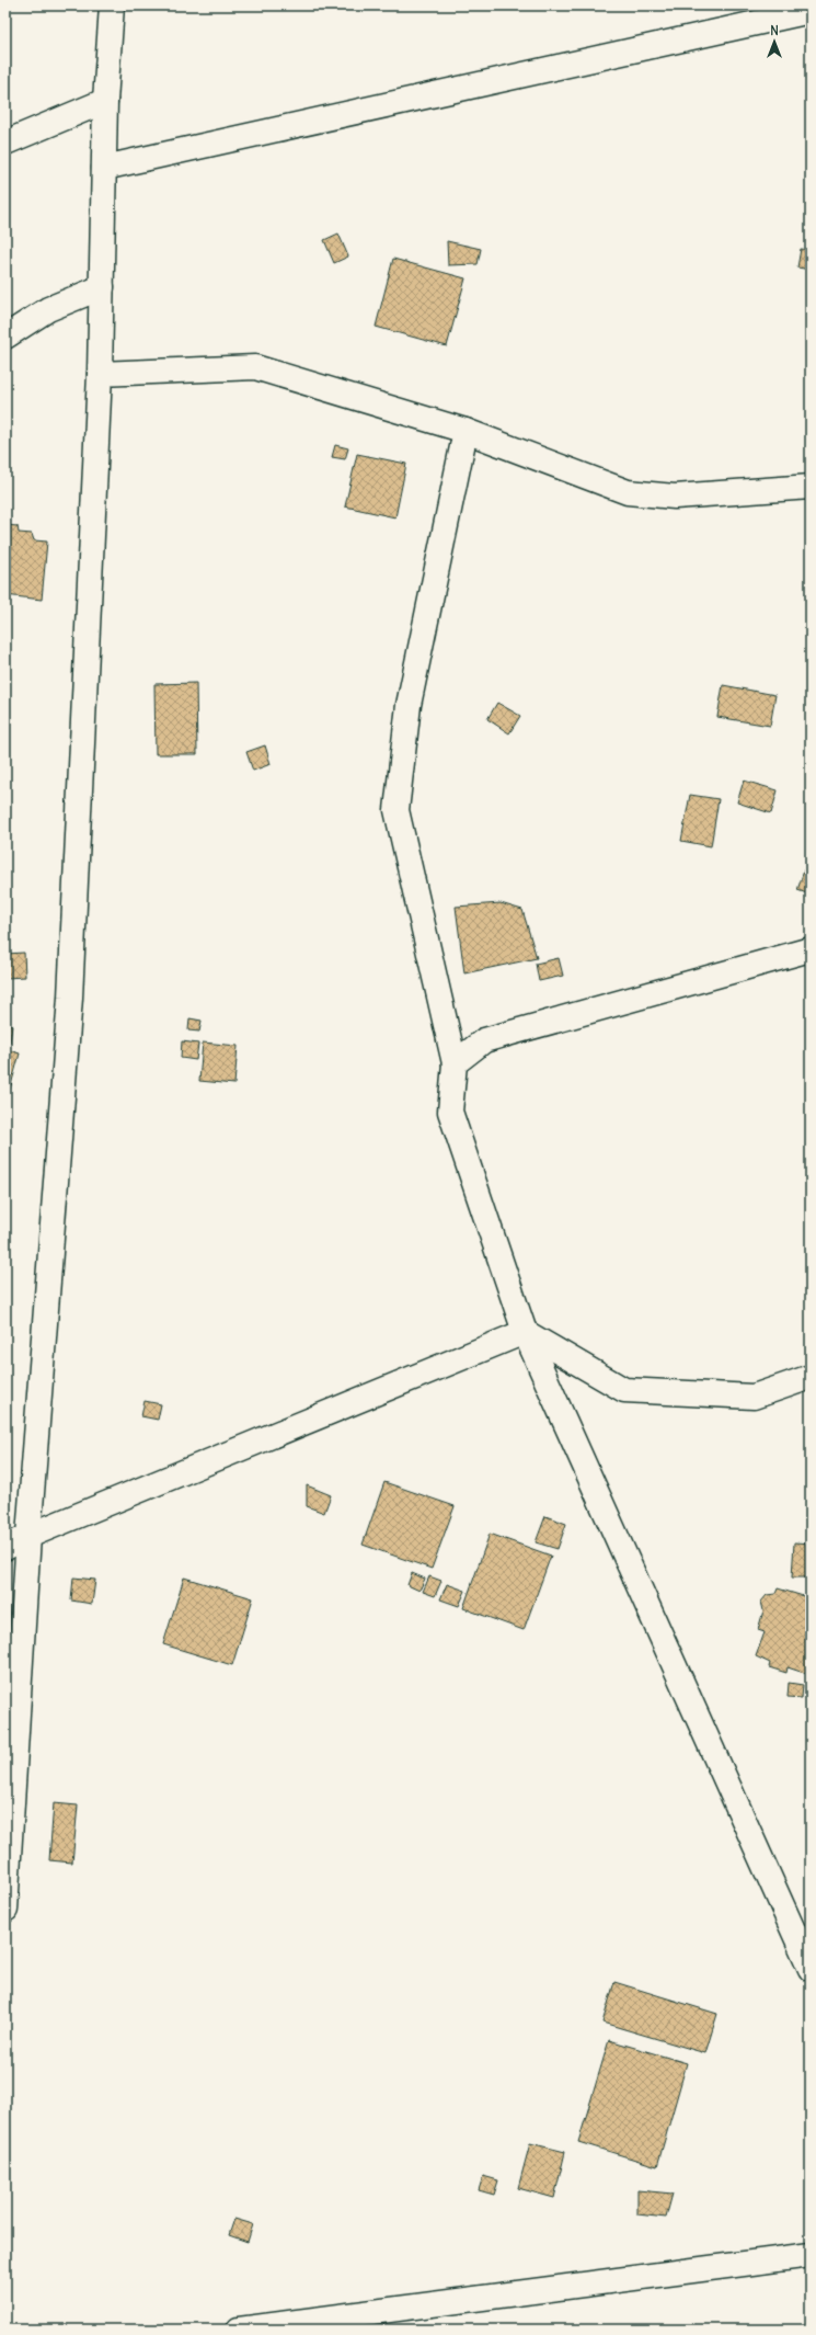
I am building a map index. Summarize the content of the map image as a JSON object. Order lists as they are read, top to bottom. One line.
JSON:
{"north":"top"}
